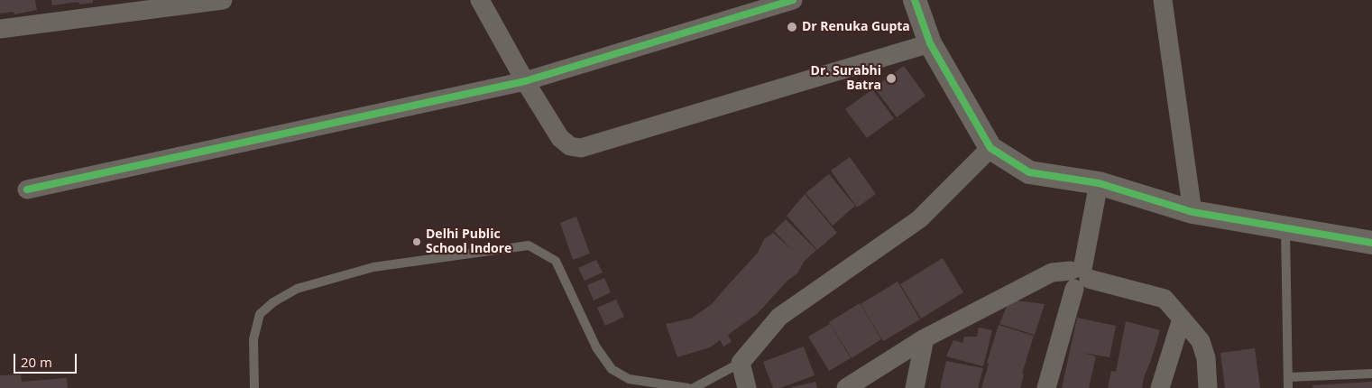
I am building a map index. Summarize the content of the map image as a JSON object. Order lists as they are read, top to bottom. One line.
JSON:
{"places":["Dr Renuka Gupta","Dr. Surabhi Batra","Delhi Public School Indore"],"scale_bar":"20 m"}
